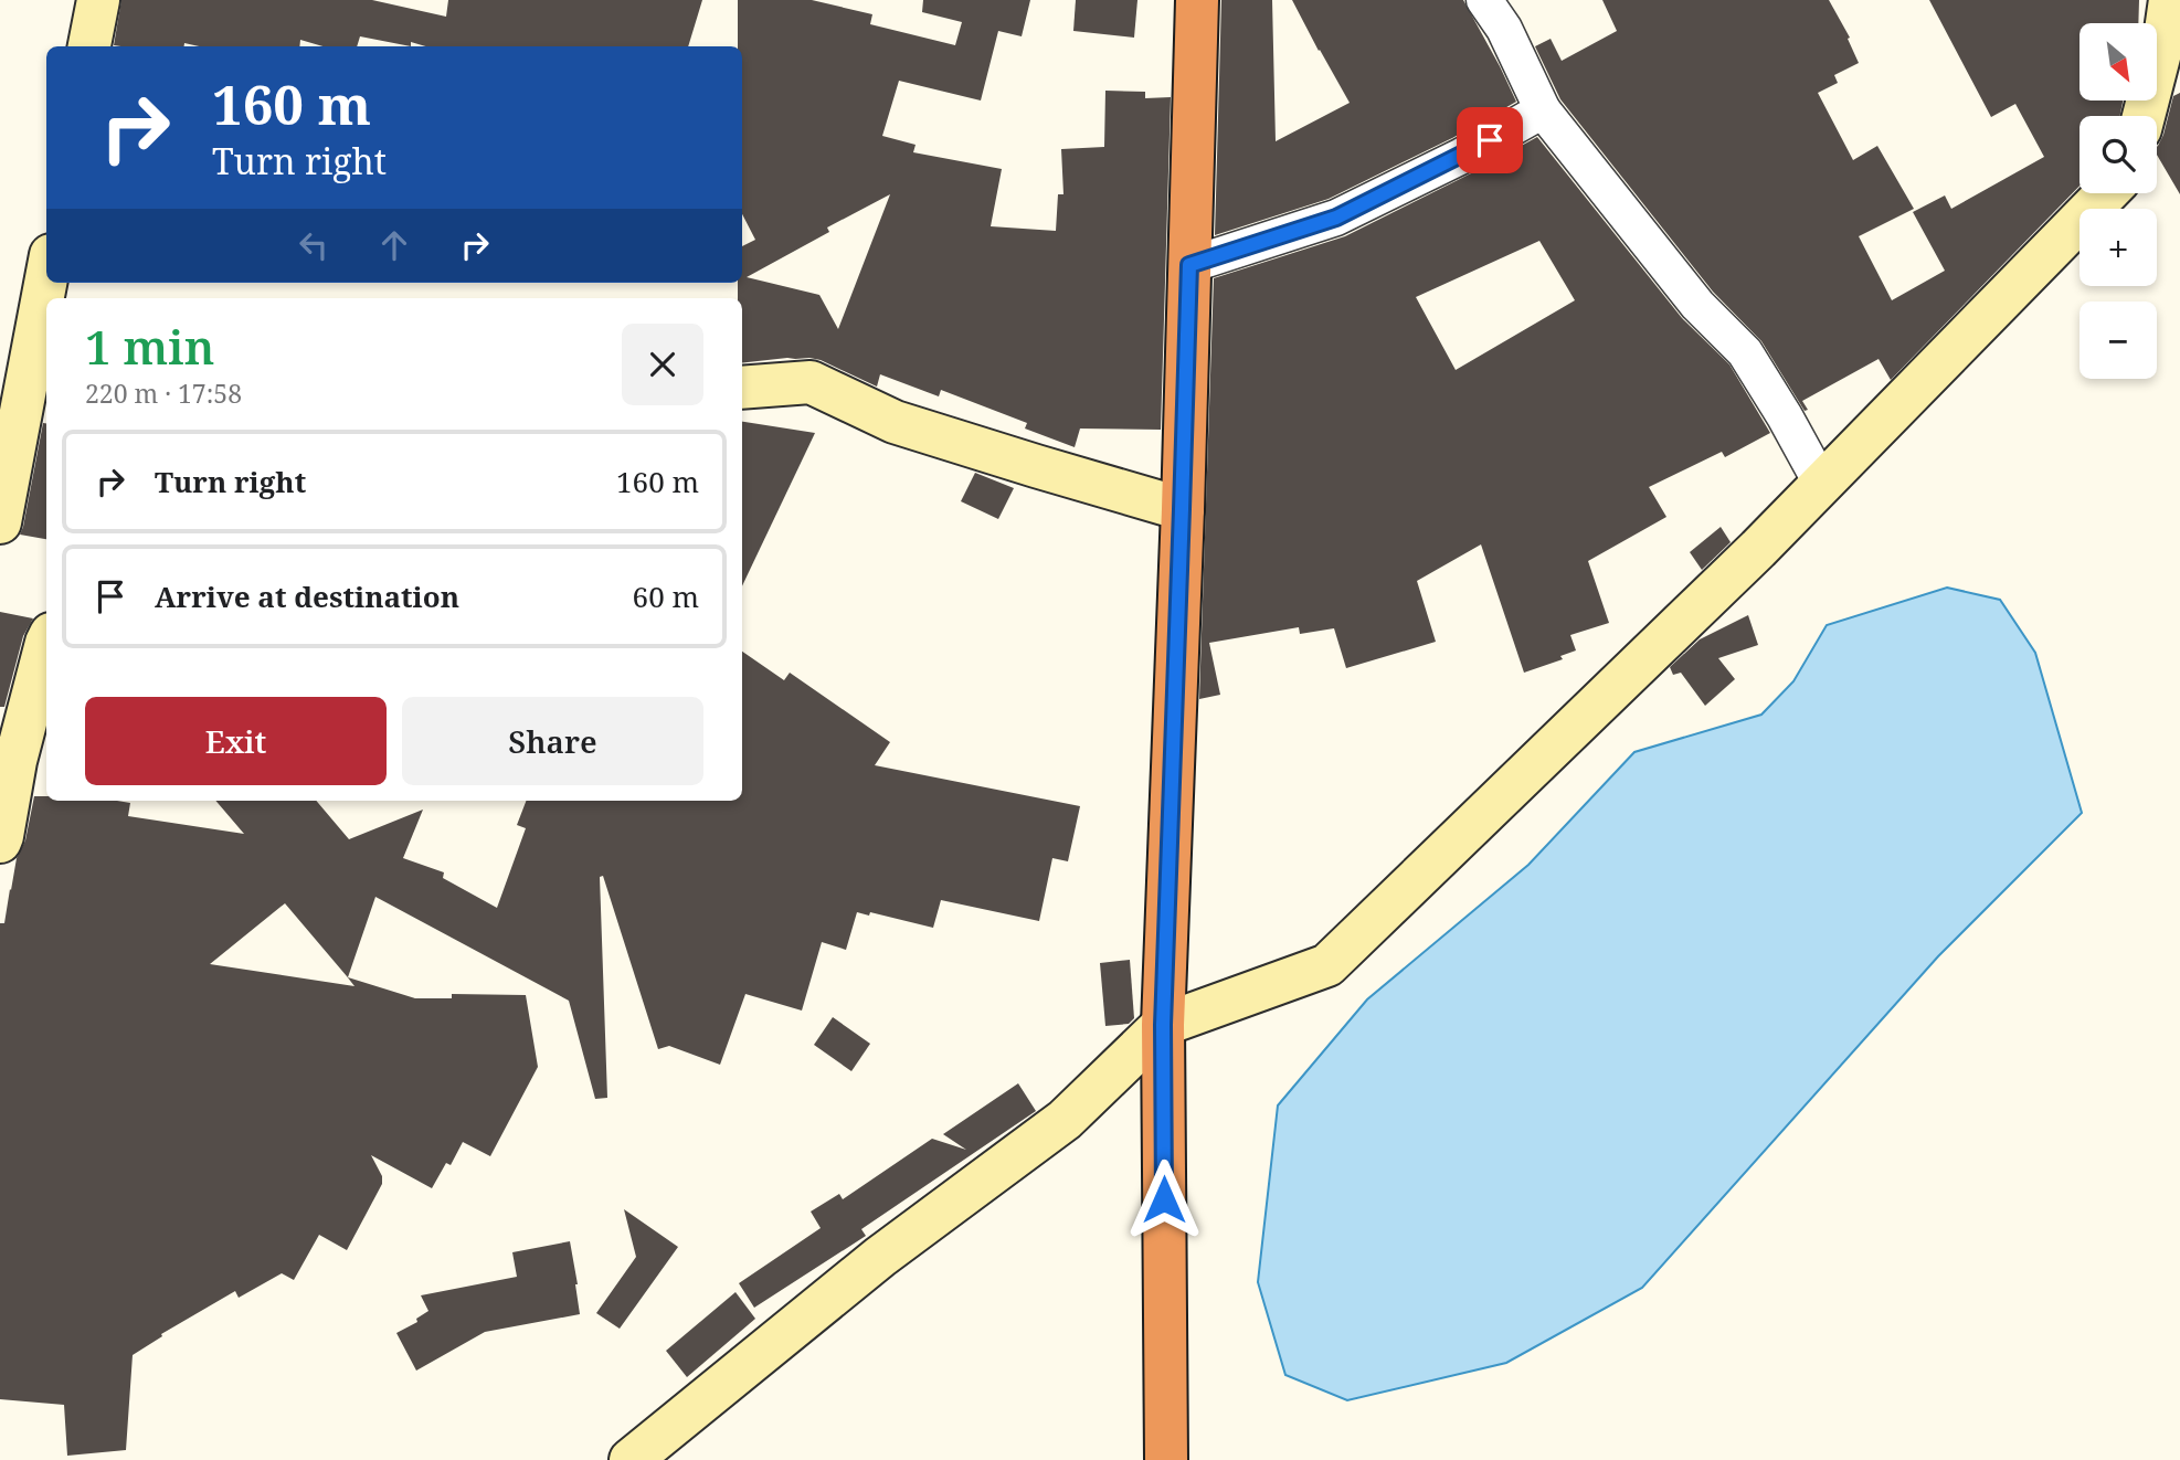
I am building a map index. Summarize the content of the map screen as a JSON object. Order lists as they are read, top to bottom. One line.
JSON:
{"north":"bottom right","page":{"map_buttons":["+","−"],"turn":["160 m","Turn right"],"heading":["1 min","220 m · 17:58"],"list":[{"name":"Turn right","value":"160 m"},{"name":"Arrive at destination","value":"60 m"}],"buttons":["Exit","Share"]}}
